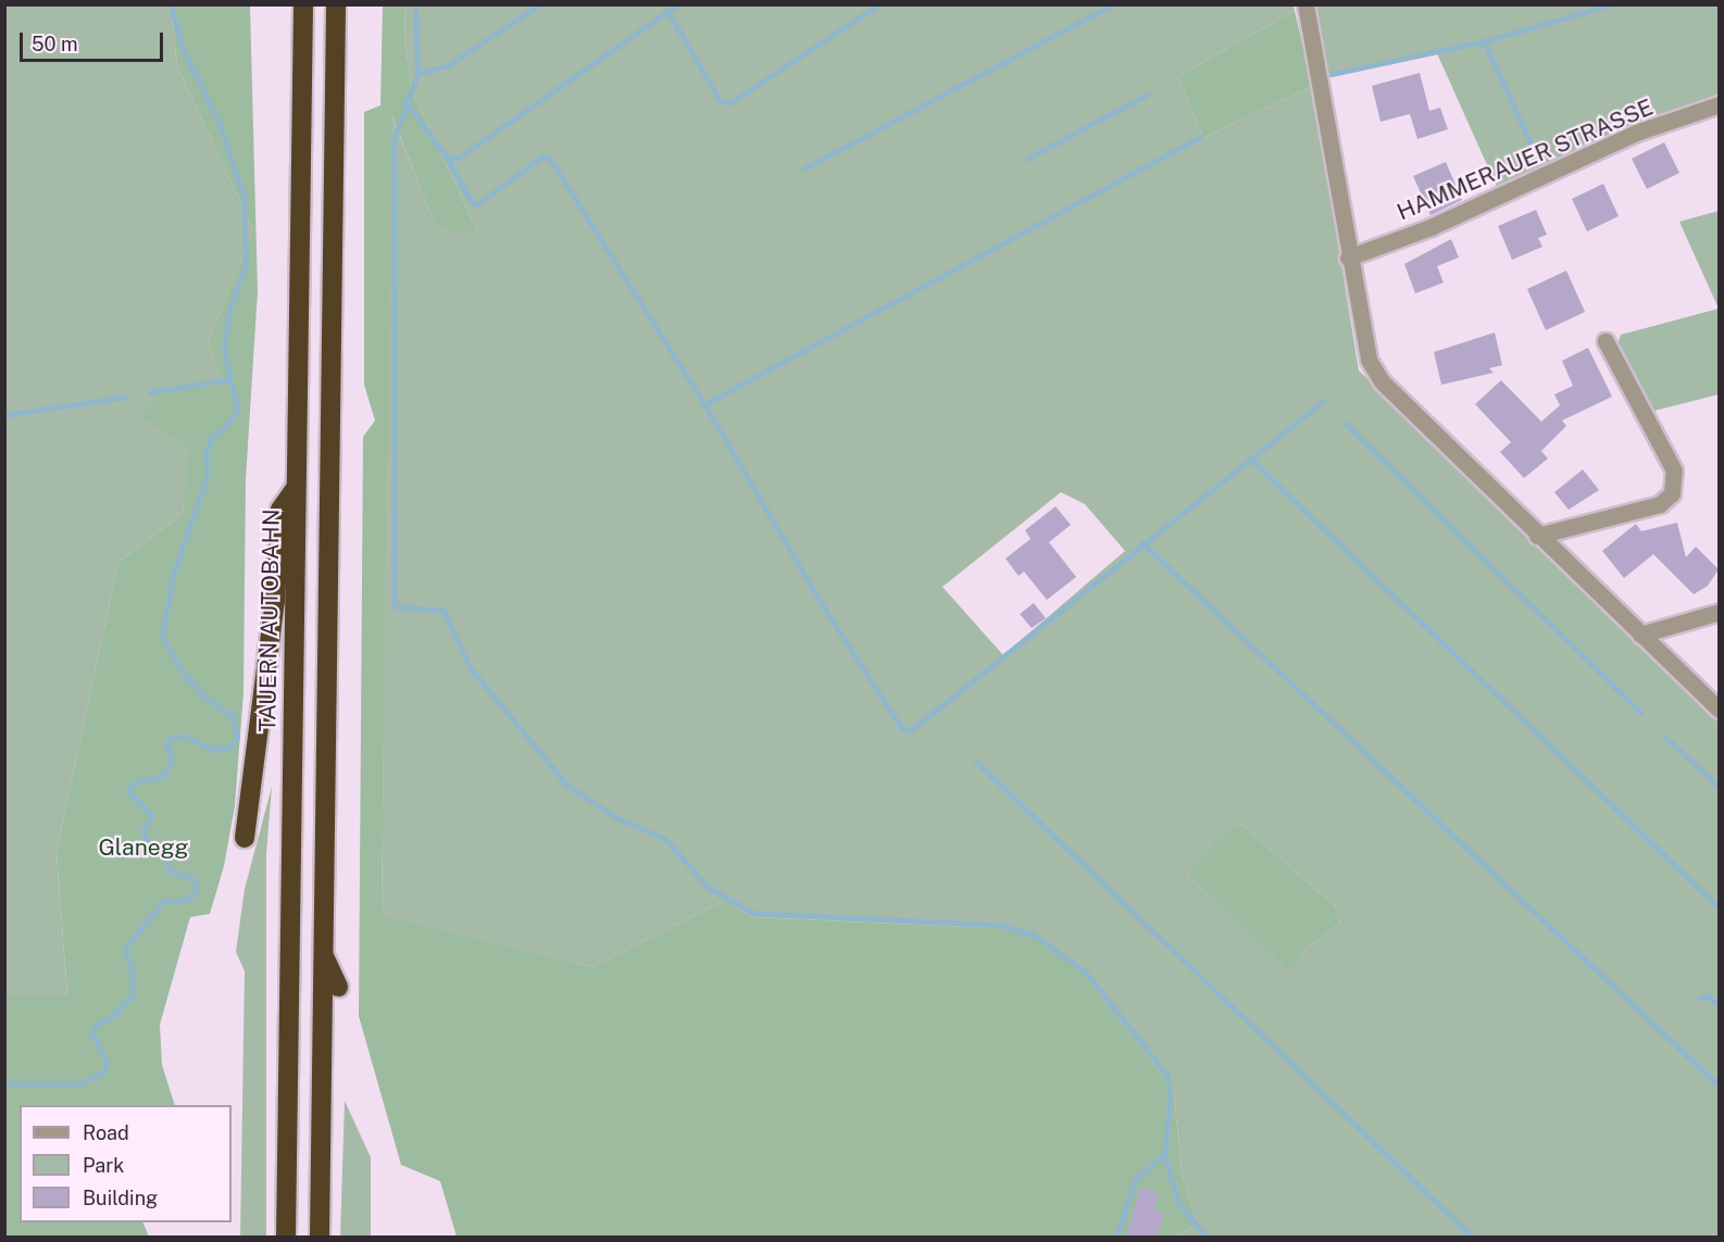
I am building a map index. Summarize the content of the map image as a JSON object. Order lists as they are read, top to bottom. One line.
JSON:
{"streets":{"highway":["TAUERN AUTOBAHN"],"street":["HAMMERAUER STRASSE"]},"parks":["Glanegg"],"legend":["Road","Park","Building"],"scale_bar":"50 m"}
